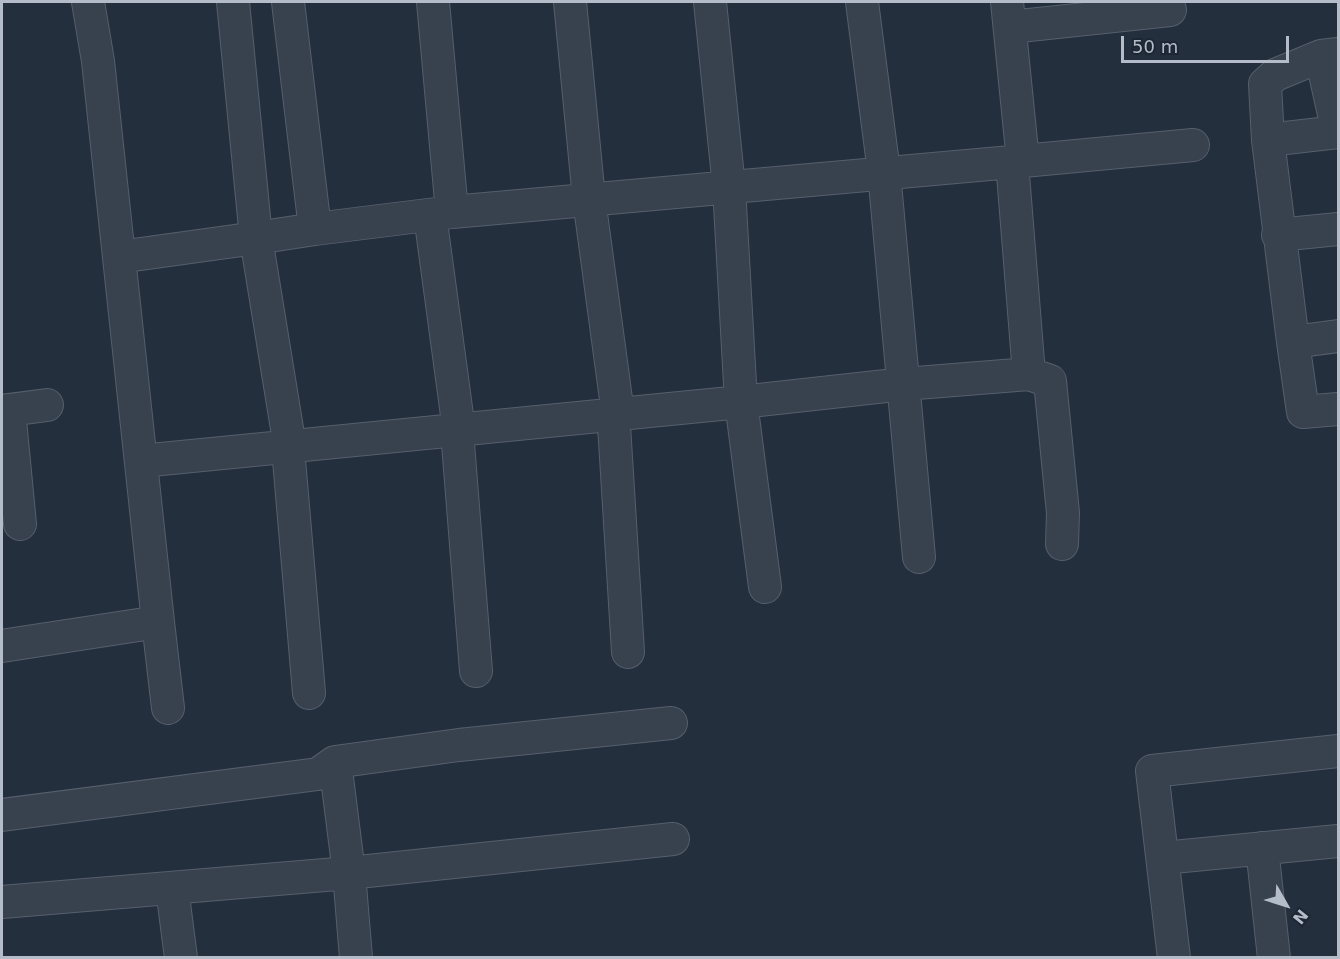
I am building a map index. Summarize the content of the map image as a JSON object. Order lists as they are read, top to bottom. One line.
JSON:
{"scale_bar":"50 m","north":"bottom right"}
